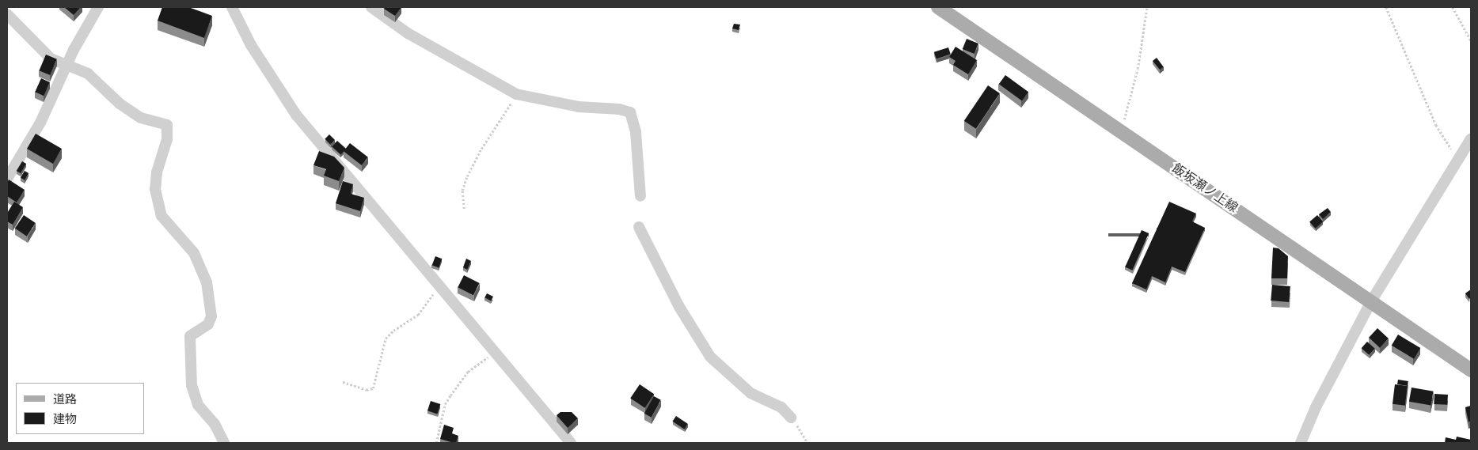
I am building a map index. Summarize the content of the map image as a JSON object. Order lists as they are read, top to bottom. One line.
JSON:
{"streets":{"main road":["飯坂瀬ノ上線"]},"legend":["道路","建物"]}
